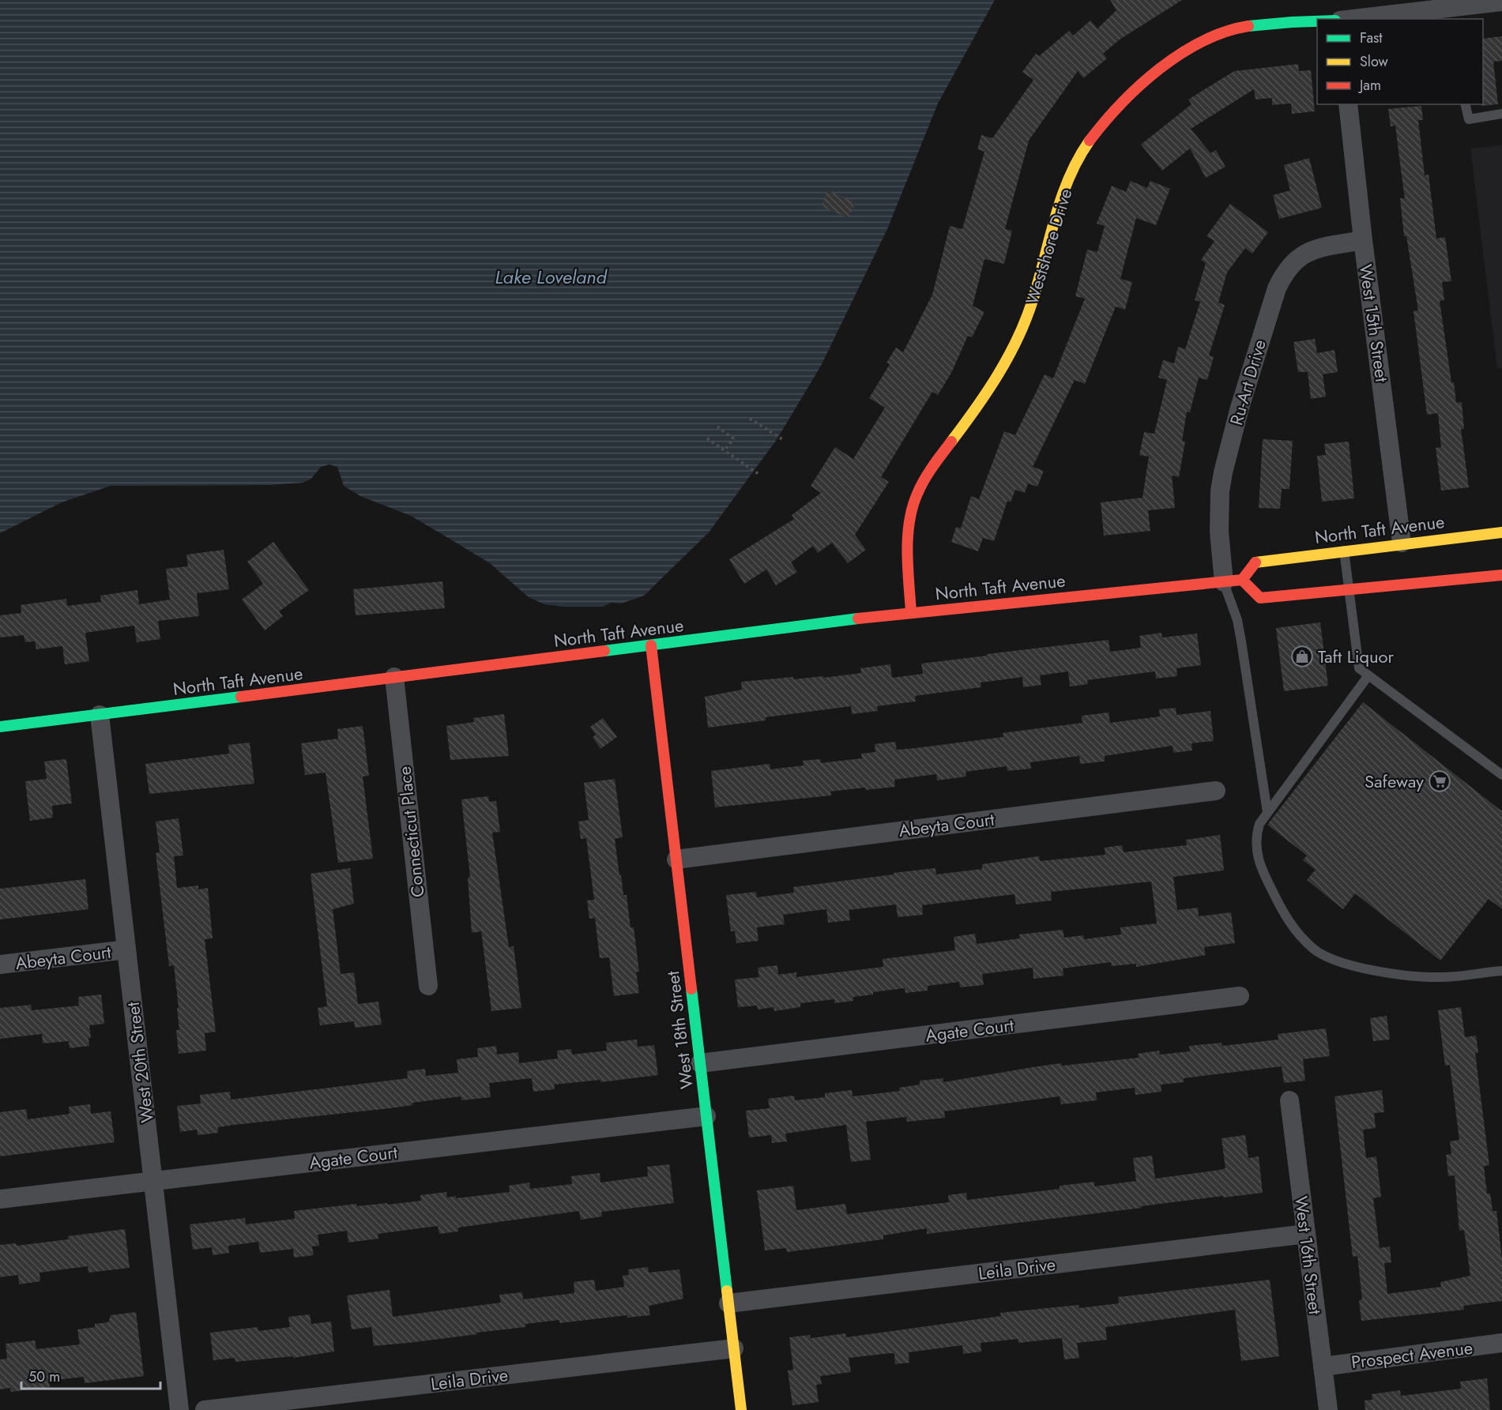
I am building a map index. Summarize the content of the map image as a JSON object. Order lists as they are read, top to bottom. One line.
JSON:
{"streets":{"main road":["Westshore Drive","North Taft Avenue","West 18th Street"],"street":["West 15th Street","Ru-Art Drive","Abeyta Court","Connecticut Place","Agate Court","West 20th Street","West 16th Street","Leila Drive","Prospect Avenue"]},"crossings":[["Westshore Drive","North Taft Avenue"],["West 15th Street","Ru-Art Drive"],["West 15th Street","North Taft Avenue"],["Ru-Art Drive","North Taft Avenue"],["North Taft Avenue","Connecticut Place"],["North Taft Avenue","West 18th Street"],["North Taft Avenue","West 20th Street"],["Abeyta Court","West 18th Street"],["Abeyta Court","West 20th Street"],["West 18th Street","Agate Court"],["West 18th Street","Leila Drive"],["Agate Court","West 20th Street"],["West 16th Street","Leila Drive"],["West 16th Street","Prospect Avenue"]],"water":["Lake Loveland"],"places":{"shop":["Taft Liquor"],"supermarket":["Safeway"]},"legend":["Fast","Slow","Jam"],"scale_bar":"50 m"}
